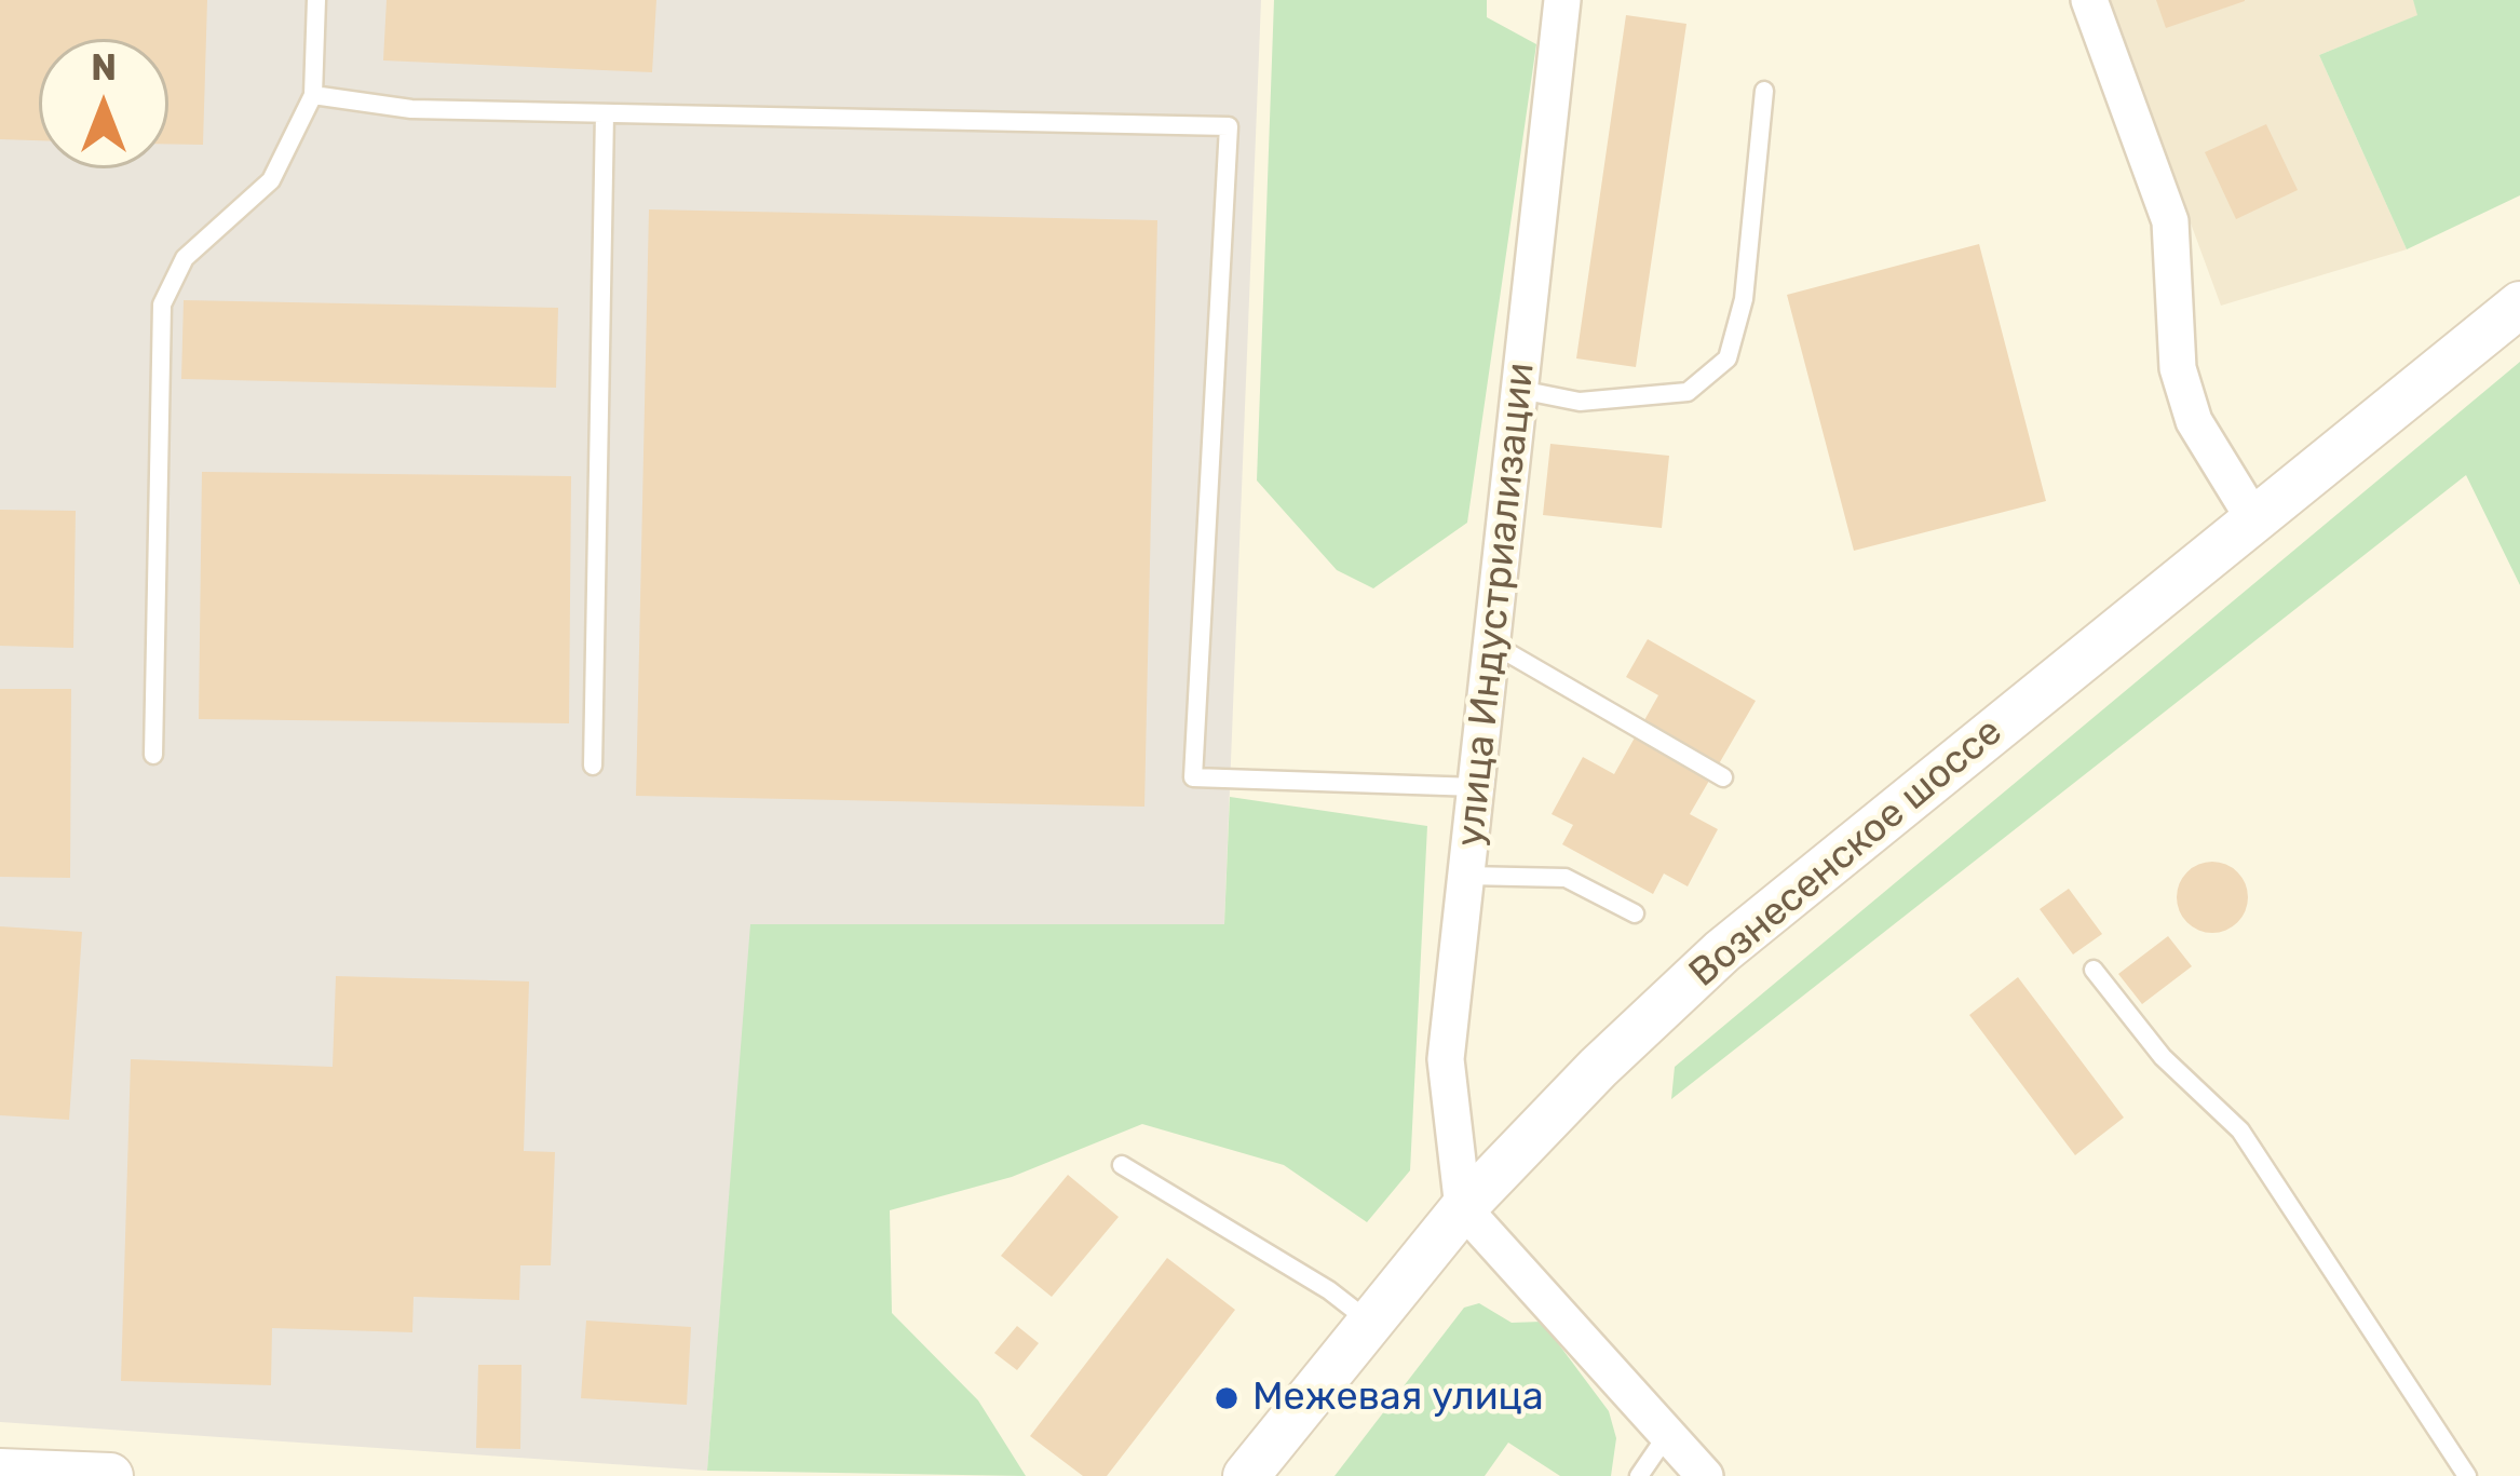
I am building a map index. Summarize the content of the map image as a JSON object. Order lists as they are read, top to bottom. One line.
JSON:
{"streets":{"street":["улица Индустриализации","Вознесенское шоссе"]},"crossings":[["улица Индустриализации","Вознесенское шоссе"]],"places":["Межевая улица"],"north":"top"}
